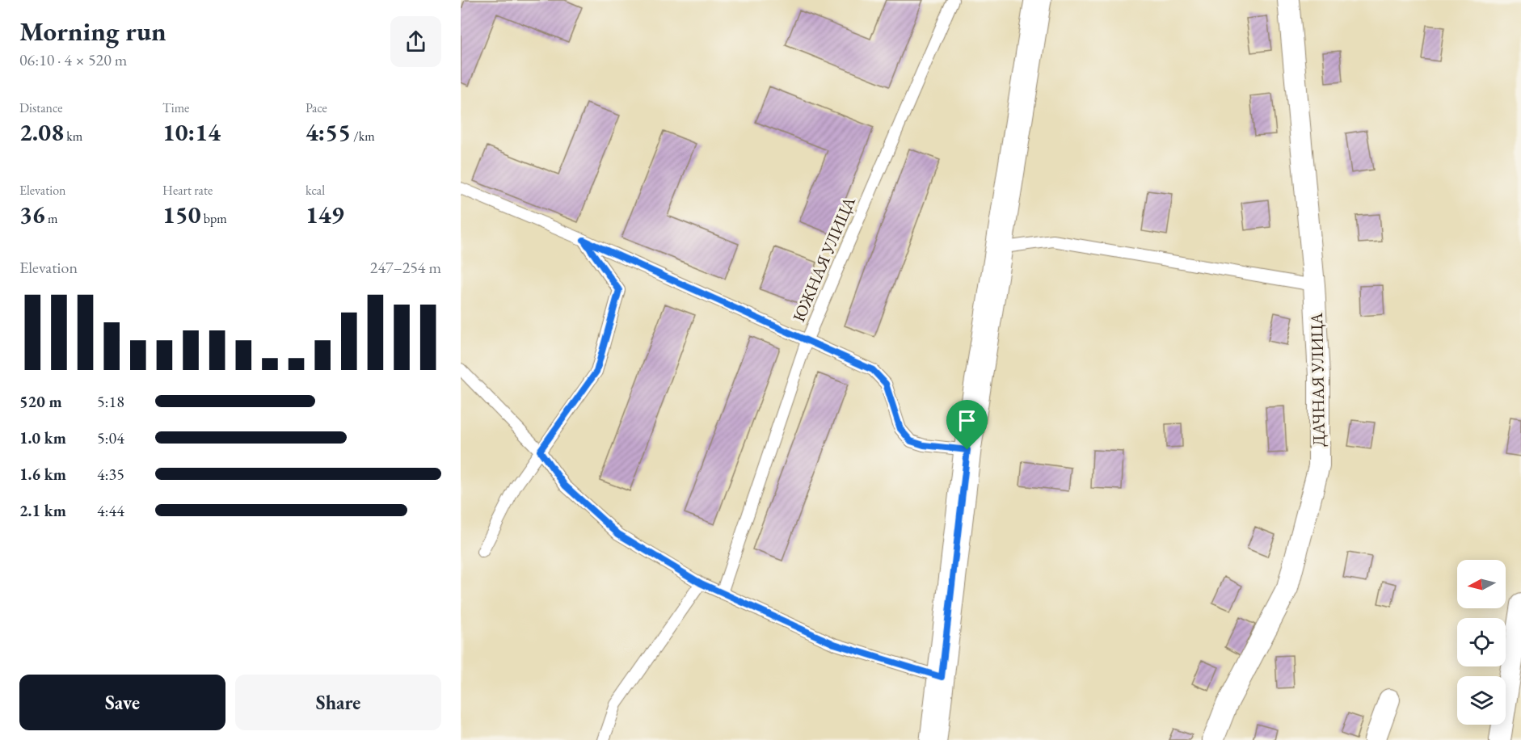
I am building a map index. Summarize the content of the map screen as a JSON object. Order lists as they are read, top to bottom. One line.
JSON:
{"streets":{"street":["ДАЧНАЯ УЛИЦА"],"lane":["ЮЖНАЯ УЛИЦА"]},"north":"left","page":{"heading":["Morning run","06:10 · 4 × 520 m"],"stats":[["Distance","2.08 km"],["Time","10:14"],["Pace","4:55 /km"],["Elevation","36 m"],["Heart rate","150 bpm"],["kcal","149"]],"chart":["Elevation","247–254 m"],"list":[{"name":"520 m","note":"5:18"},{"name":"1.0 km","note":"5:04"},{"name":"1.6 km","note":"4:35"},{"name":"2.1 km","note":"4:44"}],"buttons":["Save","Share"]}}
